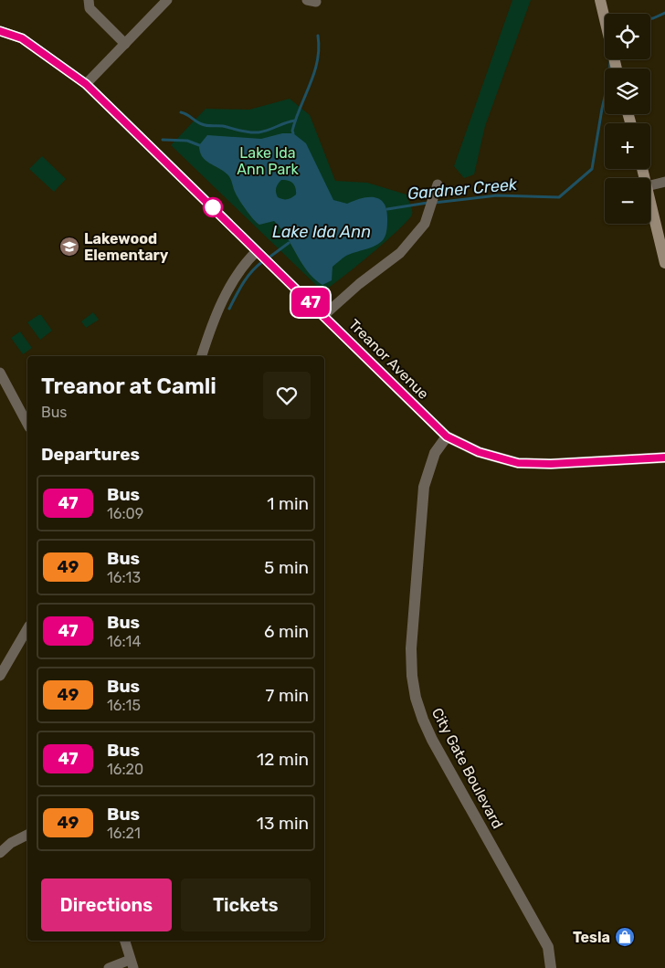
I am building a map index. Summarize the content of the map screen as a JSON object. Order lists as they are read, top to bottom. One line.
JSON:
{"streets":{"street":["Treanor Avenue","City Gate Boulevard"]},"crossings":[["Treanor Avenue","City Gate Boulevard"]],"water":["Gardner Creek","Lake Ida Ann"],"parks":["Lake Ida Ann Park"],"places":{"school or university":["Lakewood Elementary"],"shop":["Tesla"]},"lines":["bus line 47"],"page":{"on_map":"47","map_buttons":["+","−"],"heading":[["Treanor at Camli","Bus"],"Departures"],"list":[{"mark":"47","name":"Bus","note":"16:09","value":"1 min"},{"mark":"49","name":"Bus","note":"16:13","value":"5 min"},{"mark":"47","name":"Bus","note":"16:14","value":"6 min"},{"mark":"49","name":"Bus","note":"16:15","value":"7 min"},{"mark":"47","name":"Bus","note":"16:20","value":"12 min"},{"mark":"49","name":"Bus","note":"16:21","value":"13 min"}],"buttons":["Directions","Tickets"]}}
